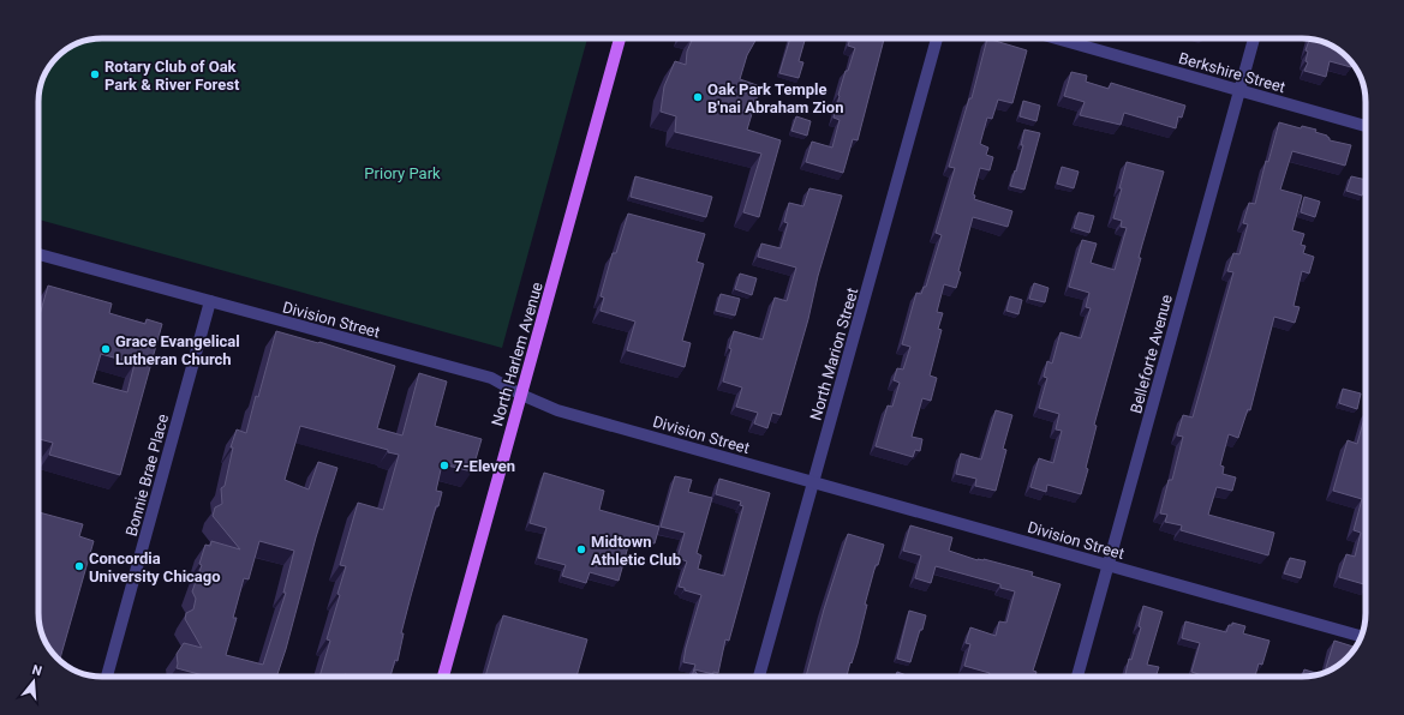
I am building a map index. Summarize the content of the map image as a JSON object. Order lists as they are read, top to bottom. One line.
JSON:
{"streets":{"main road":["North Harlem Avenue"],"street":["Berkshire Street","Division Street","North Marion Street","Belleforte Avenue","Bonnie Brae Place"]},"crossings":[["Berkshire Street","Belleforte Avenue"],["Division Street","North Harlem Avenue"],["Division Street","North Marion Street"],["Division Street","Belleforte Avenue"],["Division Street","Bonnie Brae Place"]],"parks":["Priory Park"],"places":["Rotary Club of Oak Park & River Forest","Oak Park Temple B'nai Abraham Zion","Grace Evangelical Lutheran Church","7-Eleven","Midtown Athletic Club","Concordia University Chicago"],"north":"top"}
